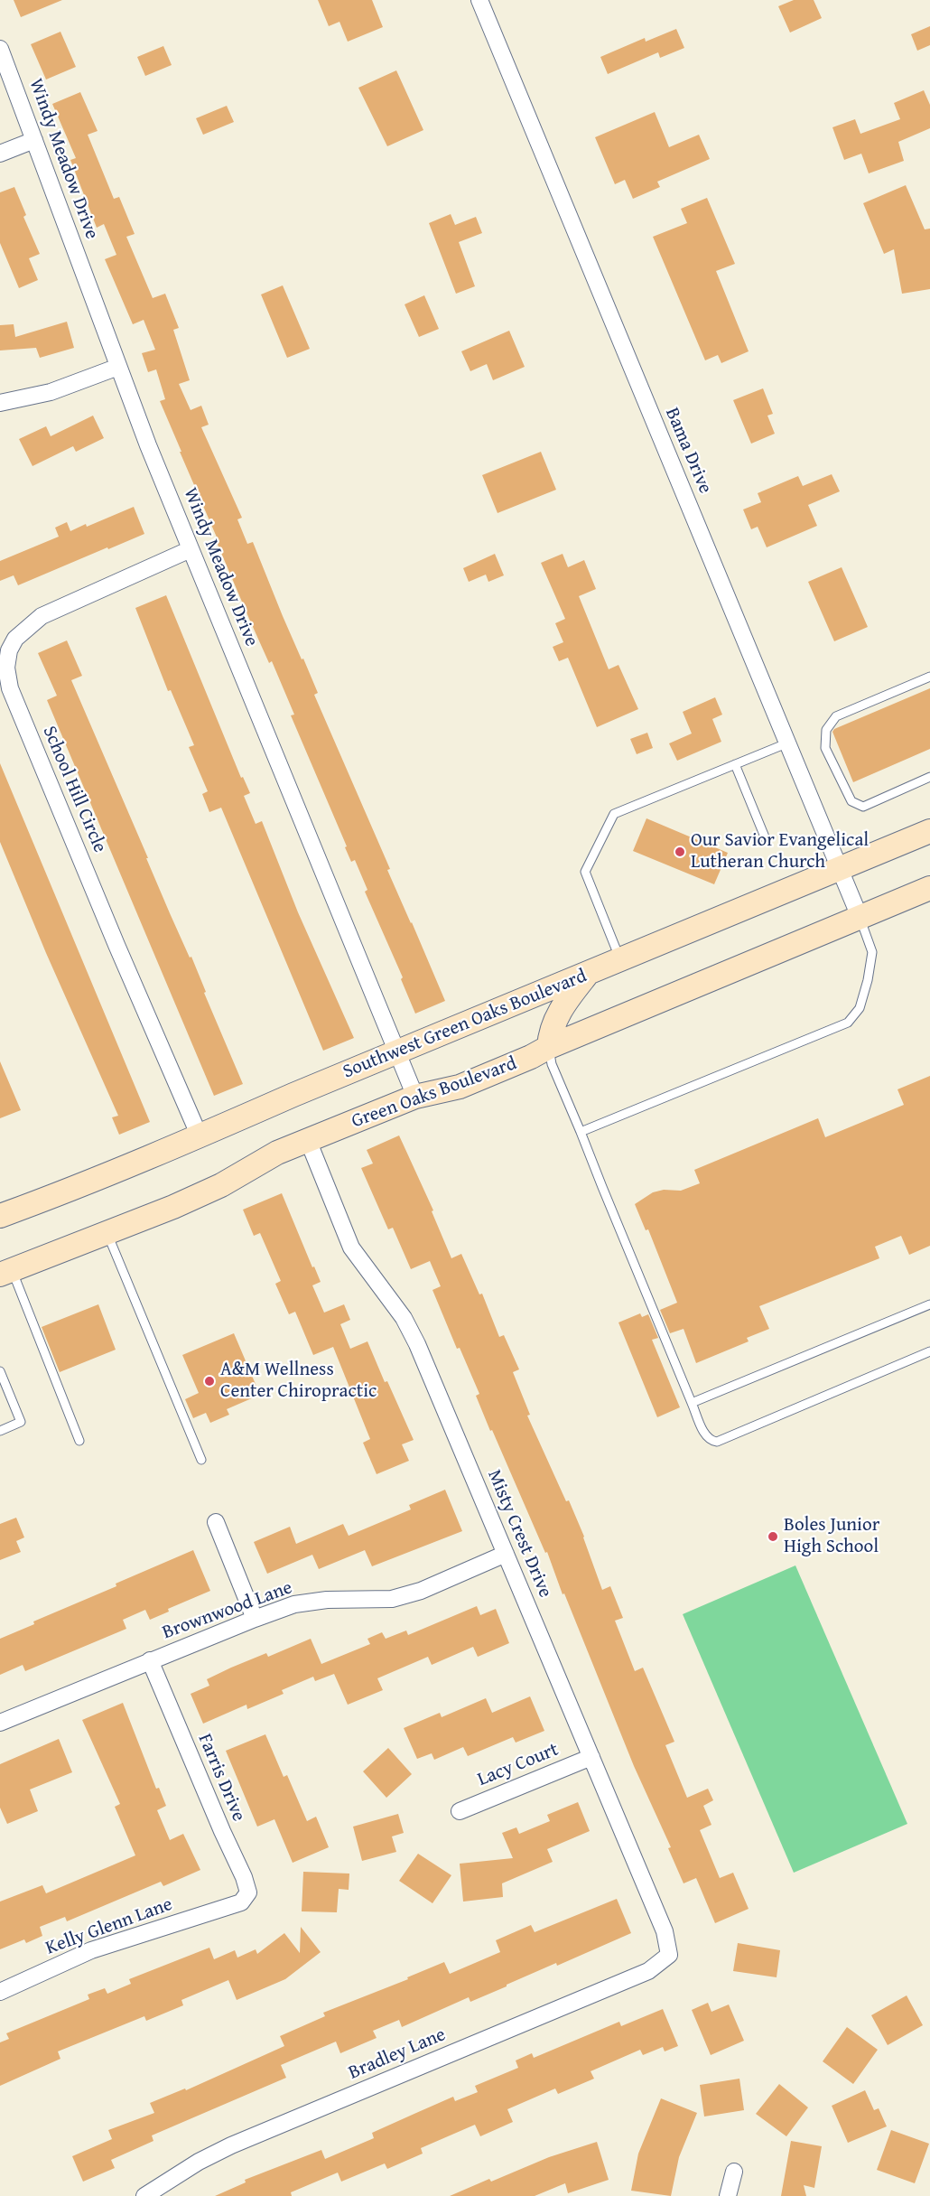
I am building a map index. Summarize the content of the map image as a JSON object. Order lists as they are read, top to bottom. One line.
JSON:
{"streets":{"main road":["Southwest Green Oaks Boulevard","Green Oaks Boulevard"],"street":["Windy Meadow Drive","Bama Drive","School Hill Circle","Misty Crest Drive","Brownwood Lane","Lacy Court","Farris Drive","Kelly Glenn Lane","Bradley Lane"]},"crossings":[["Windy Meadow Drive","School Hill Circle"],["Windy Meadow Drive","Southwest Green Oaks Boulevard"],["Windy Meadow Drive","Green Oaks Boulevard"],["Bama Drive","Southwest Green Oaks Boulevard"],["Bama Drive","Green Oaks Boulevard"],["School Hill Circle","Southwest Green Oaks Boulevard"],["Green Oaks Boulevard","Misty Crest Drive"],["Misty Crest Drive","Brownwood Lane"],["Misty Crest Drive","Lacy Court"],["Misty Crest Drive","Bradley Lane"],["Brownwood Lane","Farris Drive"],["Farris Drive","Kelly Glenn Lane"]],"places":["Our Savior Evangelical Lutheran Church","A&M Wellness Center Chiropractic","Boles Junior High School"]}
